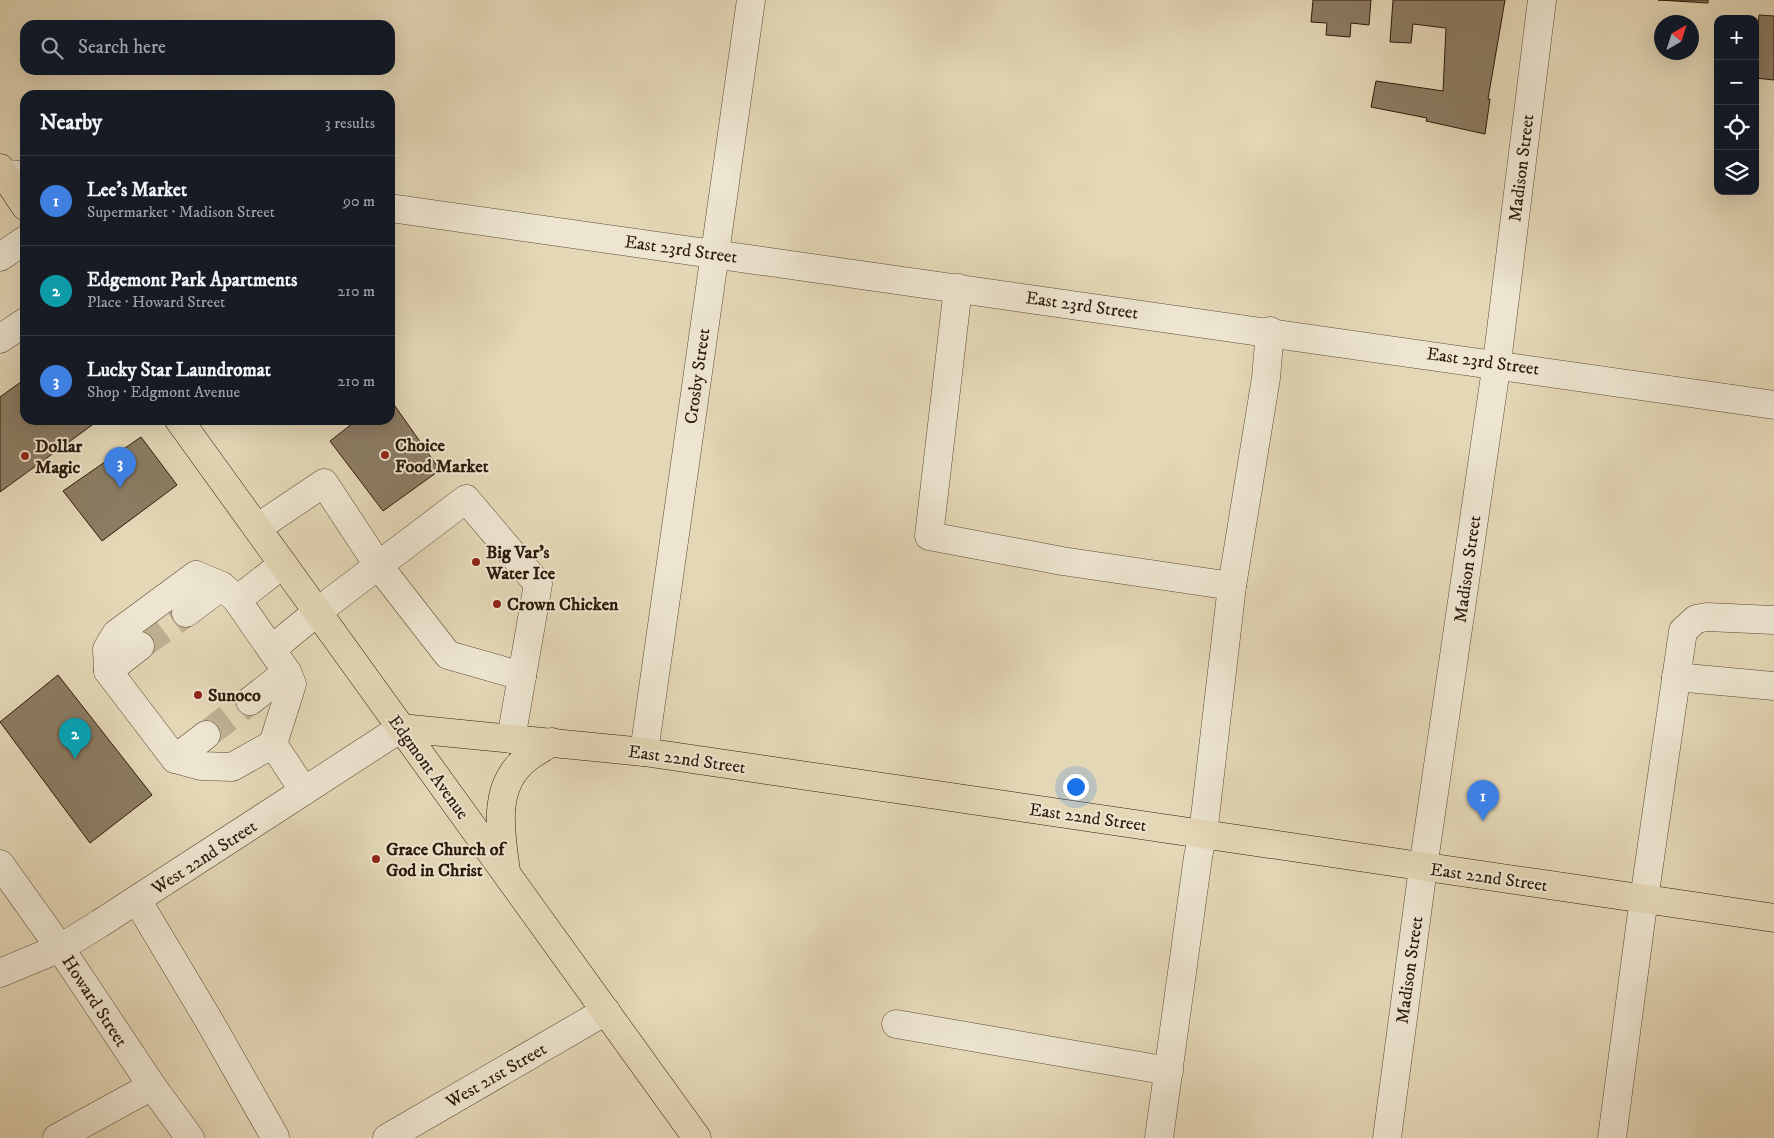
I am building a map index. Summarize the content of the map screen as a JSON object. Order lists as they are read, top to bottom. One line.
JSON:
{"streets":{"main road":["East 22nd Street","Edgmont Avenue"],"street":["Madison Street","East 23rd Street","Crosby Street","West 22nd Street","Howard Street","West 21st Street"]},"crossings":[["Madison Street","East 23rd Street"],["Madison Street","East 22nd Street"],["East 23rd Street","Crosby Street"],["Crosby Street","East 22nd Street"],["East 22nd Street","Edgmont Avenue"],["East 22nd Street","West 22nd Street"],["Edgmont Avenue","West 22nd Street"],["Edgmont Avenue","West 21st Street"],["West 22nd Street","Howard Street"]],"places":["Choice Food Market","Dollar Magic","Big Var's Water Ice","Crown Chicken","Sunoco","Grace Church of God in Christ"],"north":"top right","page":{"map_buttons":["+","−"],"search":"Search here","heading":["Nearby","3 results"],"list":[{"mark":"1","name":"Lee's Market","note":"Supermarket · Madison Street","value":"90 m"},{"mark":"2","name":"Edgemont Park Apartments","note":"Place · Howard Street","value":"210 m"},{"mark":"3","name":"Lucky Star Laundromat","note":"Shop · Edgmont Avenue","value":"210 m"}],"pins":["3","2","1"]}}
